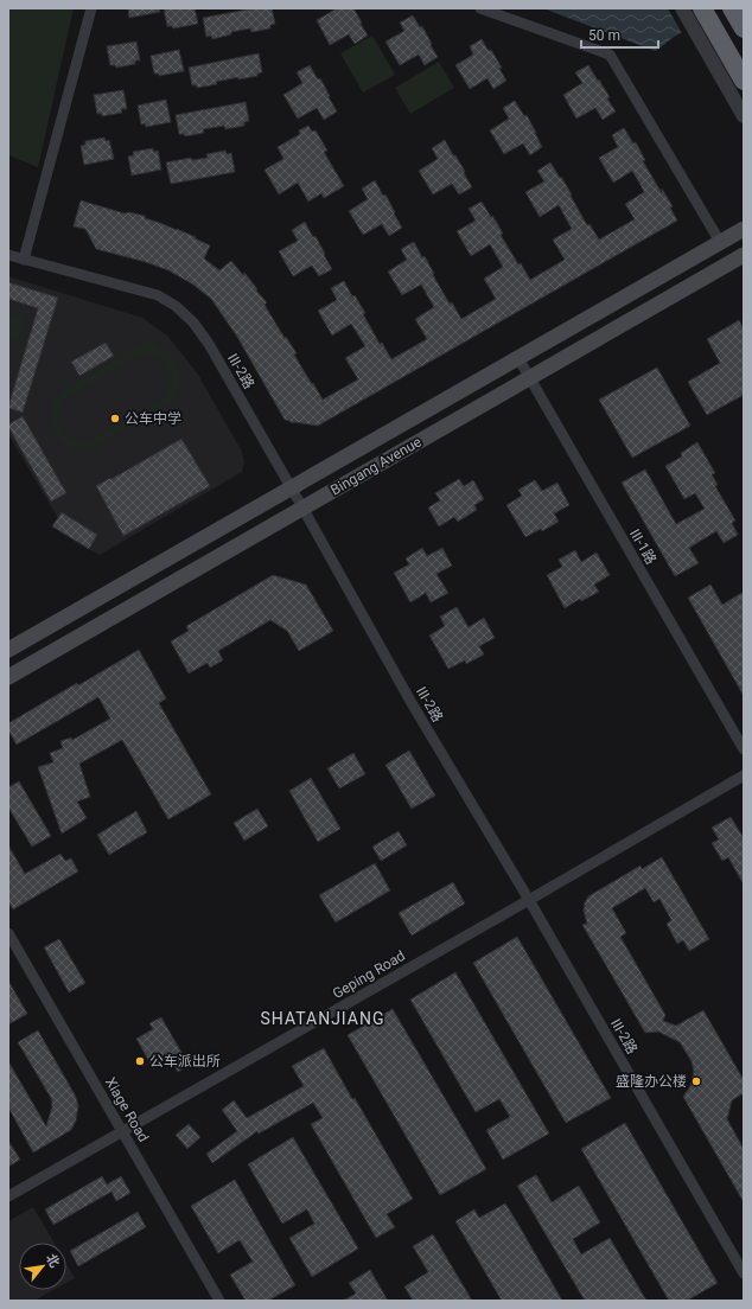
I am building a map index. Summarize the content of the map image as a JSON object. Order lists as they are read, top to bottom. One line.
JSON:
{"streets":{"main road":["Bingang Avenue"],"street":["III-2路","III-1路","Geping Road","Xiage Road"]},"crossings":[["III-2路","Bingang Avenue"],["III-2路","Geping Road"],["Bingang Avenue","III-1路"],["Geping Road","Xiage Road"]],"districts":["SHATANJIANG"],"places":["公车中学","公车派出所","盛隆办公楼"],"scale_bar":"50 m","north":"top right"}
